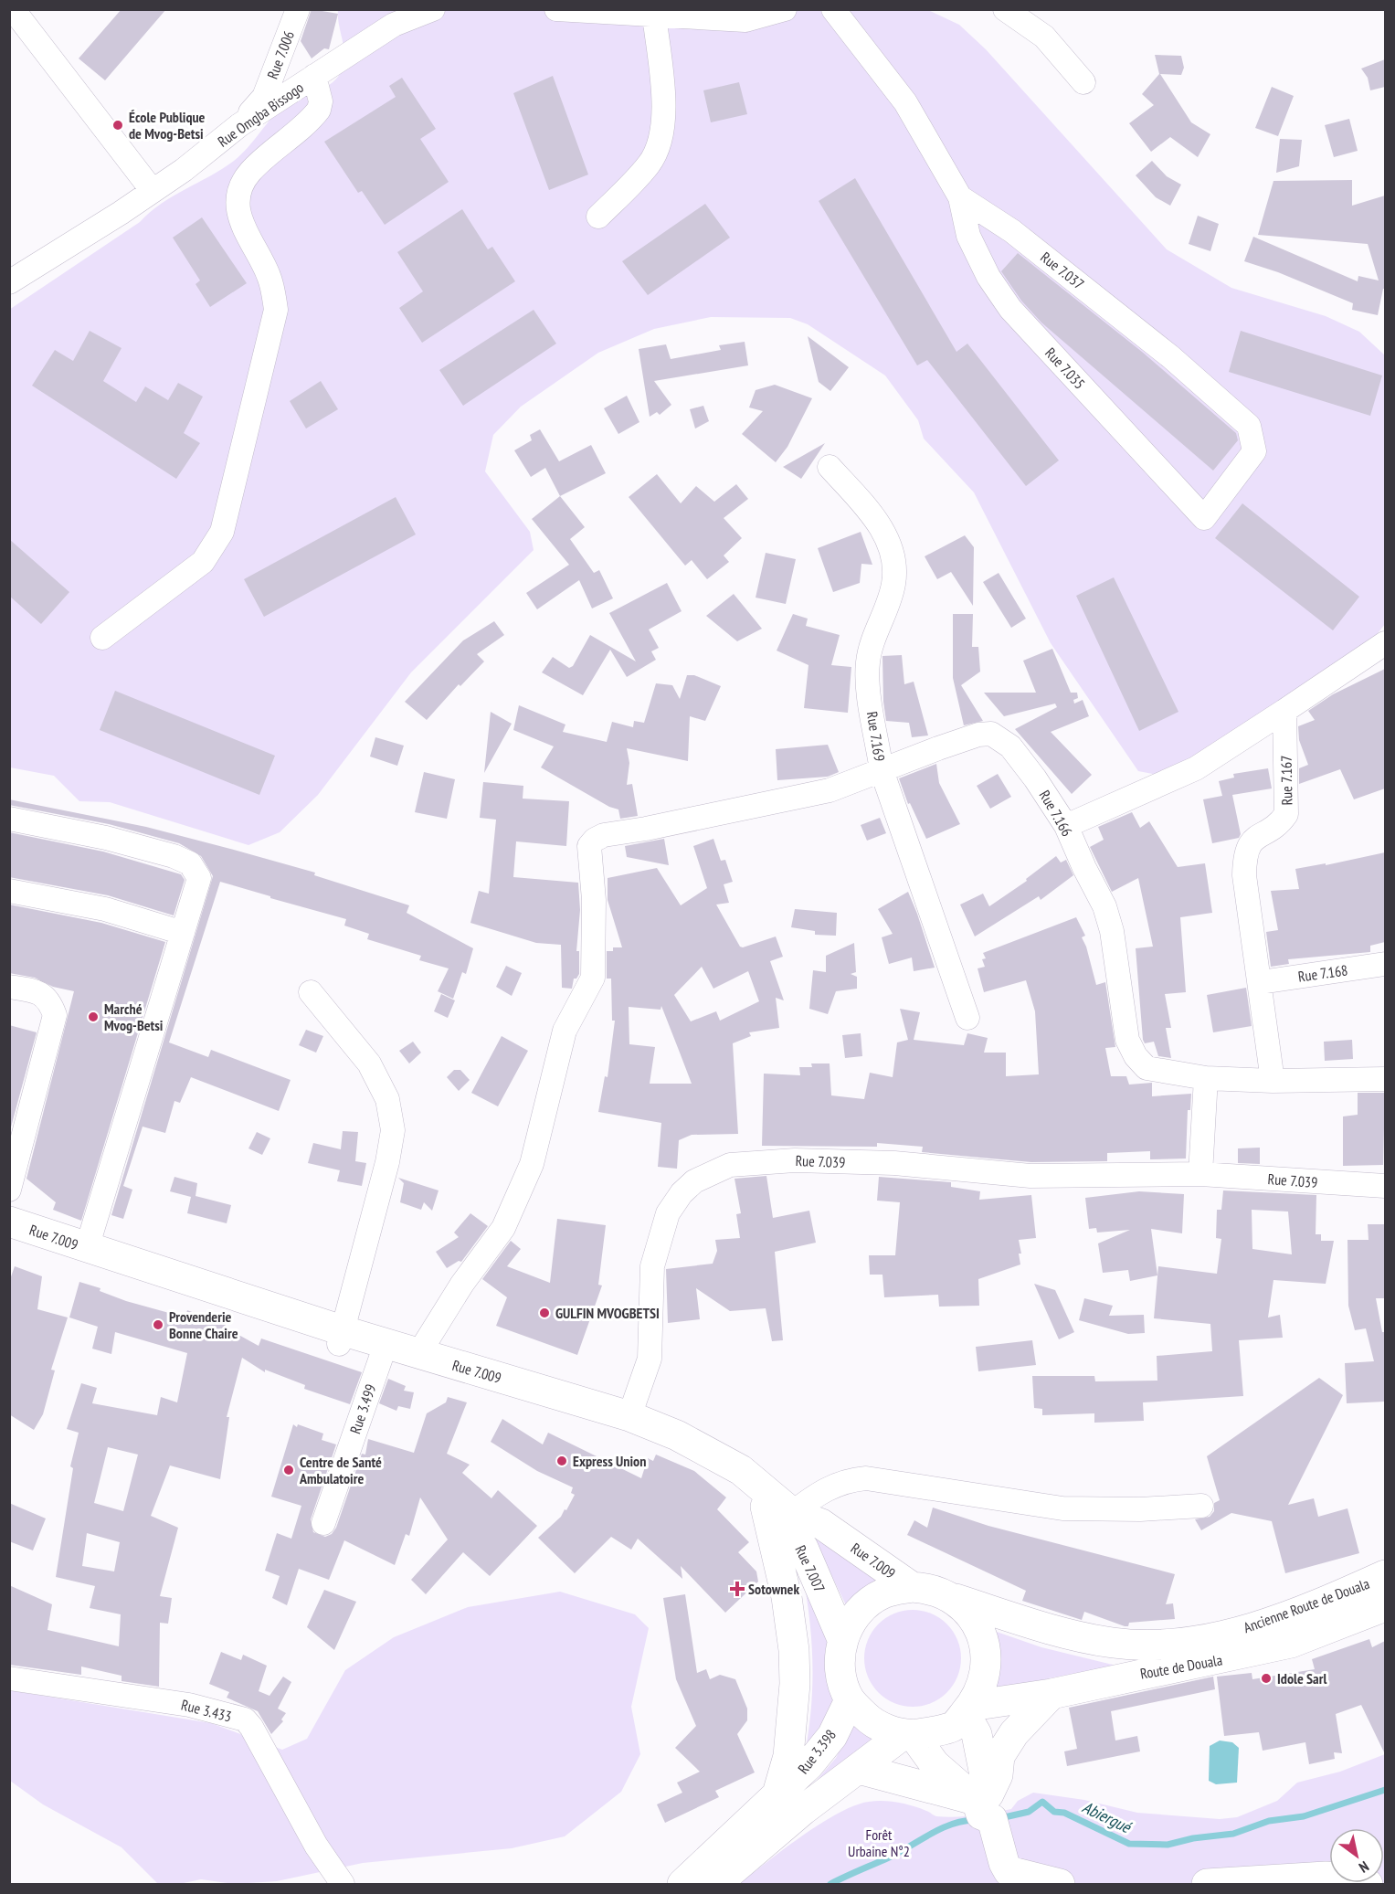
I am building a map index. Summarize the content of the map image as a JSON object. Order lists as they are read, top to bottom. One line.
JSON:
{"streets":{"main road":["Rue 7.009","Rue 7.007","Ancienne Route de Douala","Route de Douala","Rue 3.398"],"street":["Rue 7.006","Rue Omgba Bissogo","Rue 7.037","Rue 7.035","Rue 7.169","Rue 7.167","Rue 7.166","Rue 7.168","Rue 7.039","Rue 3.499","Rue 3.433"]},"crossings":[["Rue 7.006","Rue Omgba Bissogo"],["Rue 7.037","Rue 7.035"],["Rue 7.169","Rue 7.166"],["Rue 7.167","Rue 7.166"],["Rue 7.167","Rue 7.168"],["Rue 7.166","Rue 7.009"],["Rue 7.039","Rue 7.009"],["Rue 7.009","Rue 3.499"],["Rue 7.009","Rue 7.007"],["Rue 7.009","Ancienne Route de Douala"],["Rue 7.009","Route de Douala"],["Rue 7.009","Rue 3.398"],["Rue 7.007","Ancienne Route de Douala"],["Rue 7.007","Route de Douala"],["Rue 7.007","Rue 3.398"],["Ancienne Route de Douala","Route de Douala"],["Ancienne Route de Douala","Rue 3.398"],["Route de Douala","Rue 3.398"]],"water":["Abiergué"],"parks":["Forêt Urbaine N°2"],"places":{"other":["École Publique de Mvog-Betsi","Marché Mvog-Betsi","GULFIN MVOGBETSI","Provenderie Bonne Chaire","Express Union","Centre de Santé Ambulatoire","Idole Sarl"],"health":["Sotownek"]},"north":"bottom right"}
